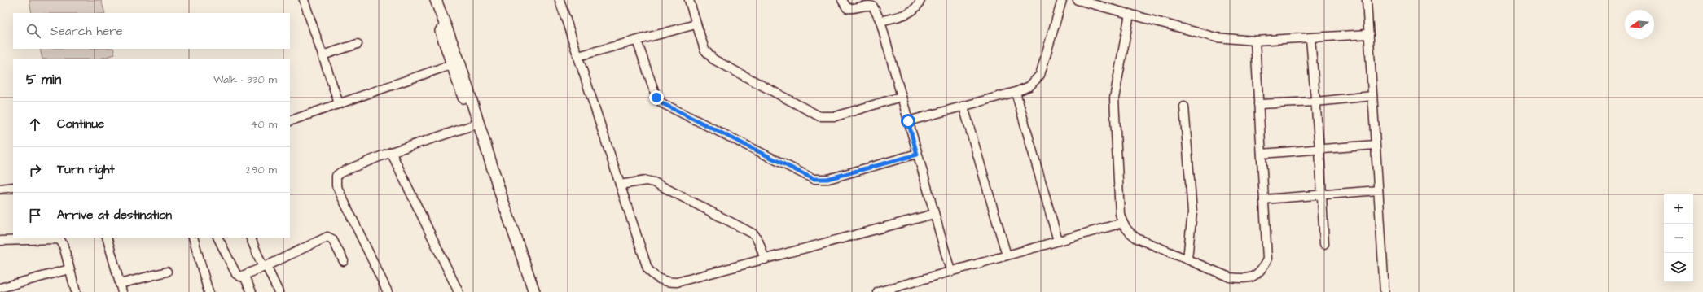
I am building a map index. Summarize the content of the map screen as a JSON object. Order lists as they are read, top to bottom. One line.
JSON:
{"north":"left","page":{"search":"Search here","heading":["5 min","Walk · 330 m"],"list":[["Continue","40 m"],["Turn right","290 m"],"Arrive at destination"],"map_buttons":["+","−"]}}
